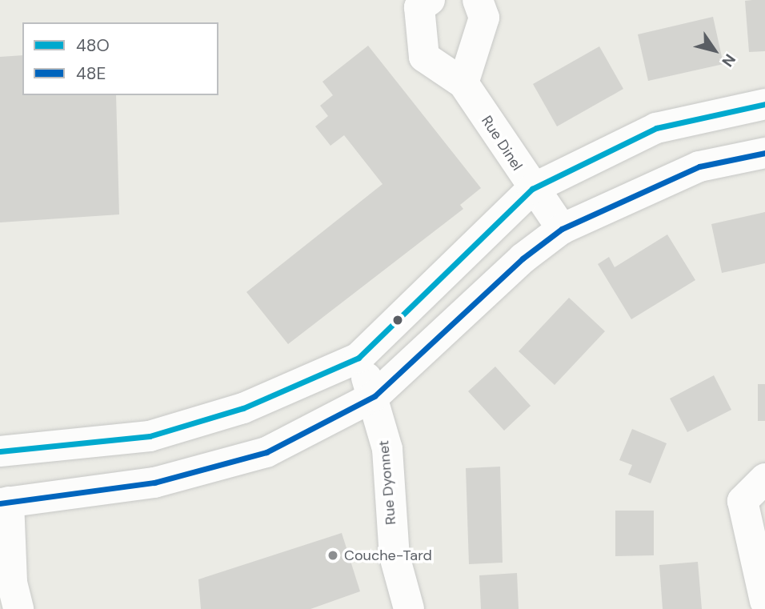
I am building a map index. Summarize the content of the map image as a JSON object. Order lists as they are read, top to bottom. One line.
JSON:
{"streets":{"street":["Rue Dinel","Rue Dyonnet"]},"places":["Couche-Tard"],"lines":["transit line 48O","transit line 48E"],"legend":["48O","48E"],"north":"bottom right"}
